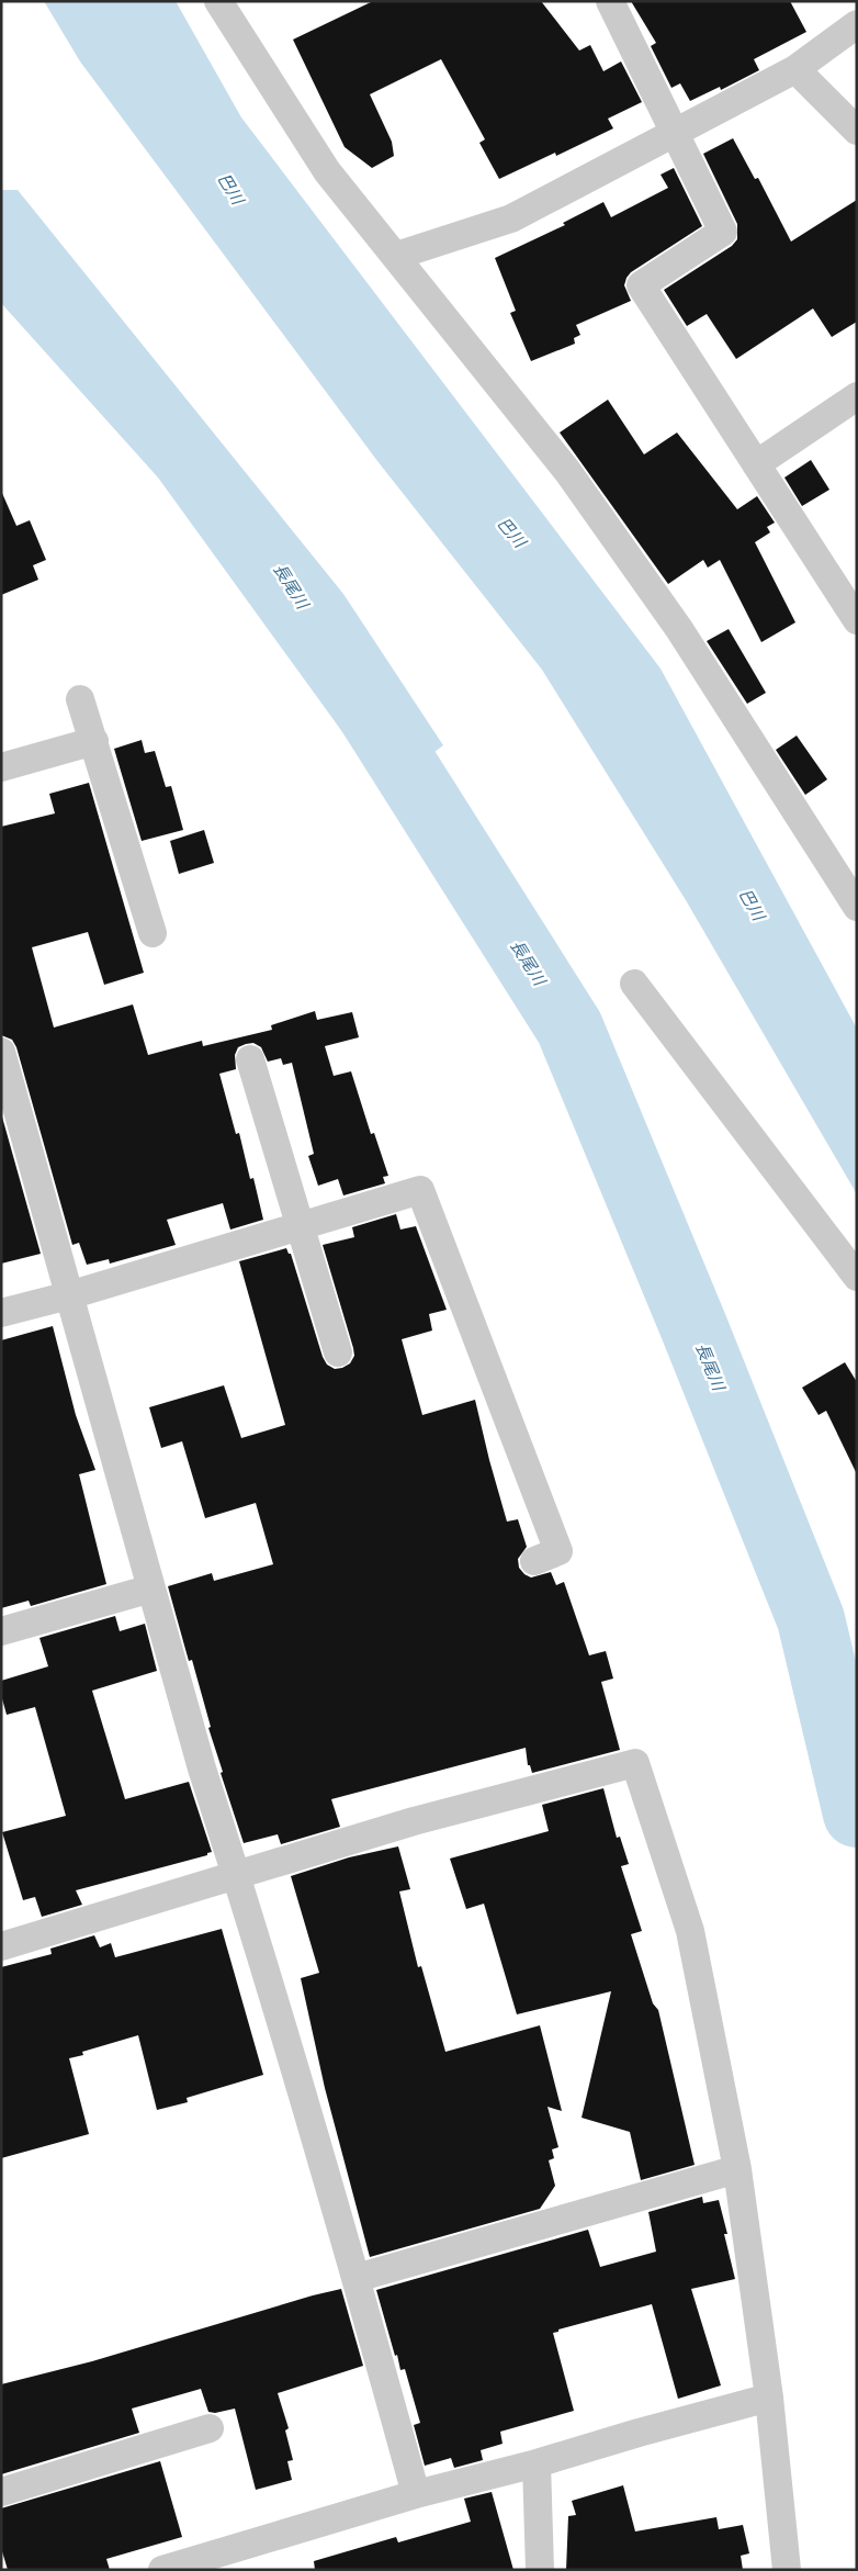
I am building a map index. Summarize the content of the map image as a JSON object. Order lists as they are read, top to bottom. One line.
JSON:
{"water":["巴川","長尾川"]}
